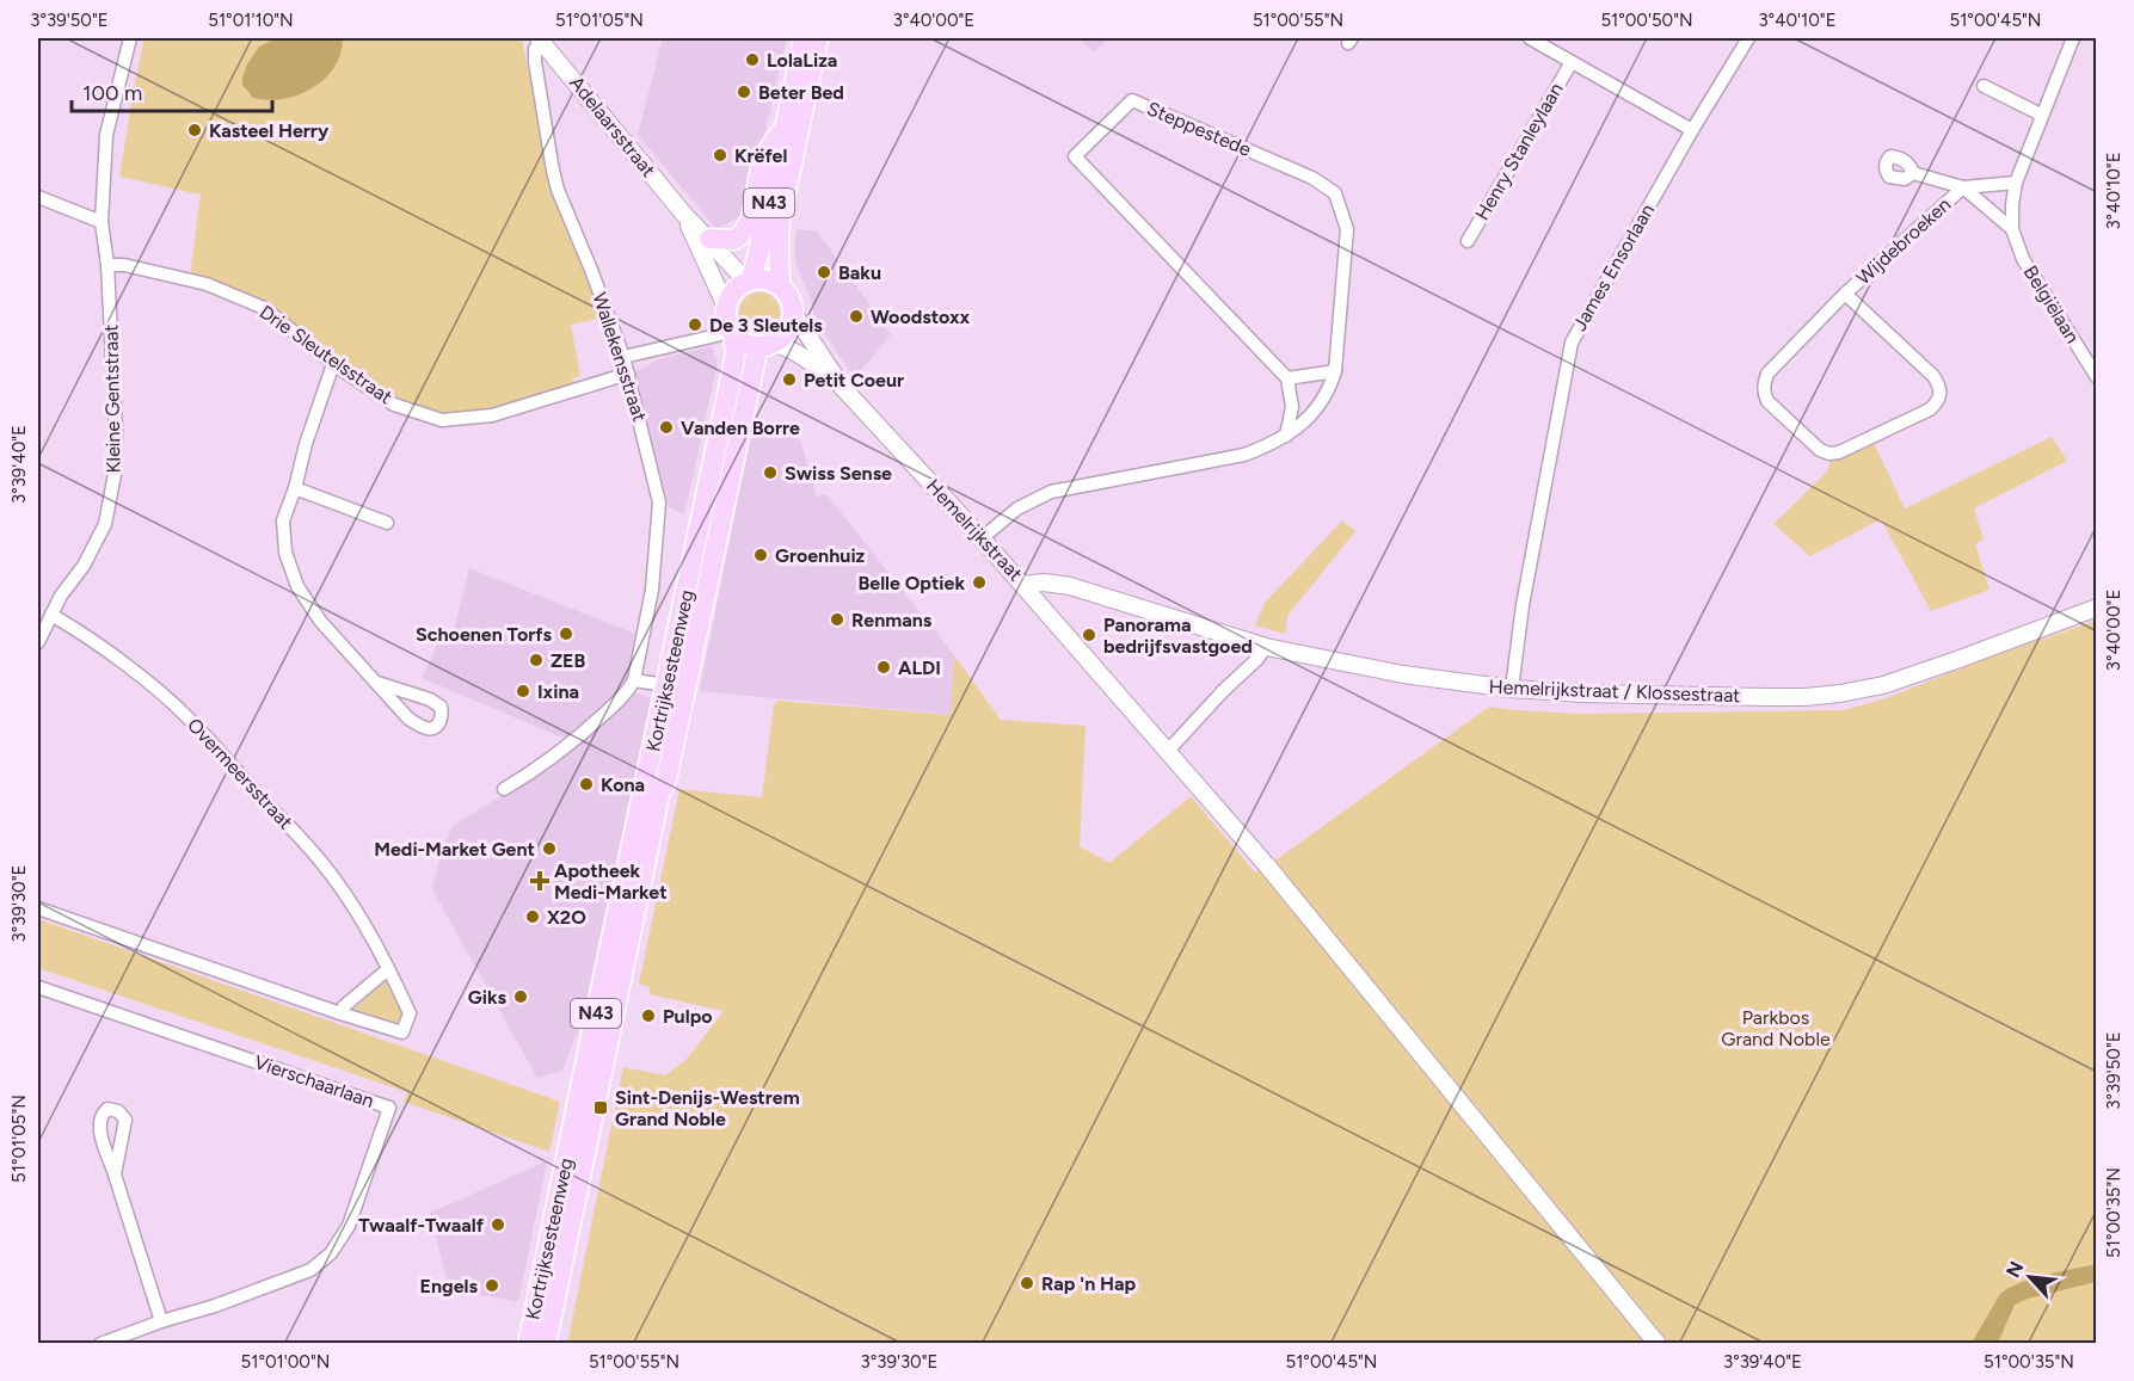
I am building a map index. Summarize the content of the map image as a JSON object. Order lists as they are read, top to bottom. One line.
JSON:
{"streets":{"main road":["N43","Kortrijksesteenweg"],"street":["Adelaarsstraat","Steppestede","Henry Stanleylaan","Wijdebroeken","James Ensorlaan","Belgiëlaan","Drie Sleutelsstraat","Wallekensstraat","Kleine Gentstraat","Hemelrijkstraat","Hemelrijkstraat / Klossestraat","Overmeersstraat","Vierschaarlaan"]},"crossings":[["Adelaarsstraat","N43"],["Adelaarsstraat","Wallekensstraat"],["Adelaarsstraat","Hemelrijkstraat"],["Adelaarsstraat","Kortrijksesteenweg"],["Steppestede","Hemelrijkstraat"],["N43","Hemelrijkstraat"],["N43","Kortrijksesteenweg"],["Wijdebroeken","Belgiëlaan"],["James Ensorlaan","Hemelrijkstraat / Klossestraat"],["Drie Sleutelsstraat","Wallekensstraat"],["Drie Sleutelsstraat","Kleine Gentstraat"],["Kleine Gentstraat","Overmeersstraat"],["Hemelrijkstraat","Kortrijksesteenweg"],["Hemelrijkstraat","Hemelrijkstraat / Klossestraat"]],"parks":["Parkbos Grand Noble"],"places":{"other":["LolaLiza","Beter Bed","Kasteel Herry","Krëfel","Baku","Woodstoxx","De 3 Sleutels","Petit Coeur","Vanden Borre","Swiss Sense","Groenhuiz","Belle Optiek","Renmans","Schoenen Torfs","Panorama bedrijfsvastgoed","ZEB","ALDI","Ixina","Kona","Medi-Market Gent","X2O","Giks","Pulpo","Twaalf-Twaalf","Rap 'n Hap","Engels"],"health":["Apotheek Medi-Market"],"transit":["Sint-Denijs-Westrem Grand Noble"]},"scale_bar":"100 m","north":"top left","coordinates":["3°39'50\"E","51°01'10\"N","51°01'05\"N","3°40'00\"E","51°00'55\"N","51°00'50\"N","3°40'10\"E","51°00'45\"N","3°39'40\"E","3°39'30\"E","51°00'35\"N","51°01'00\"N"]}
